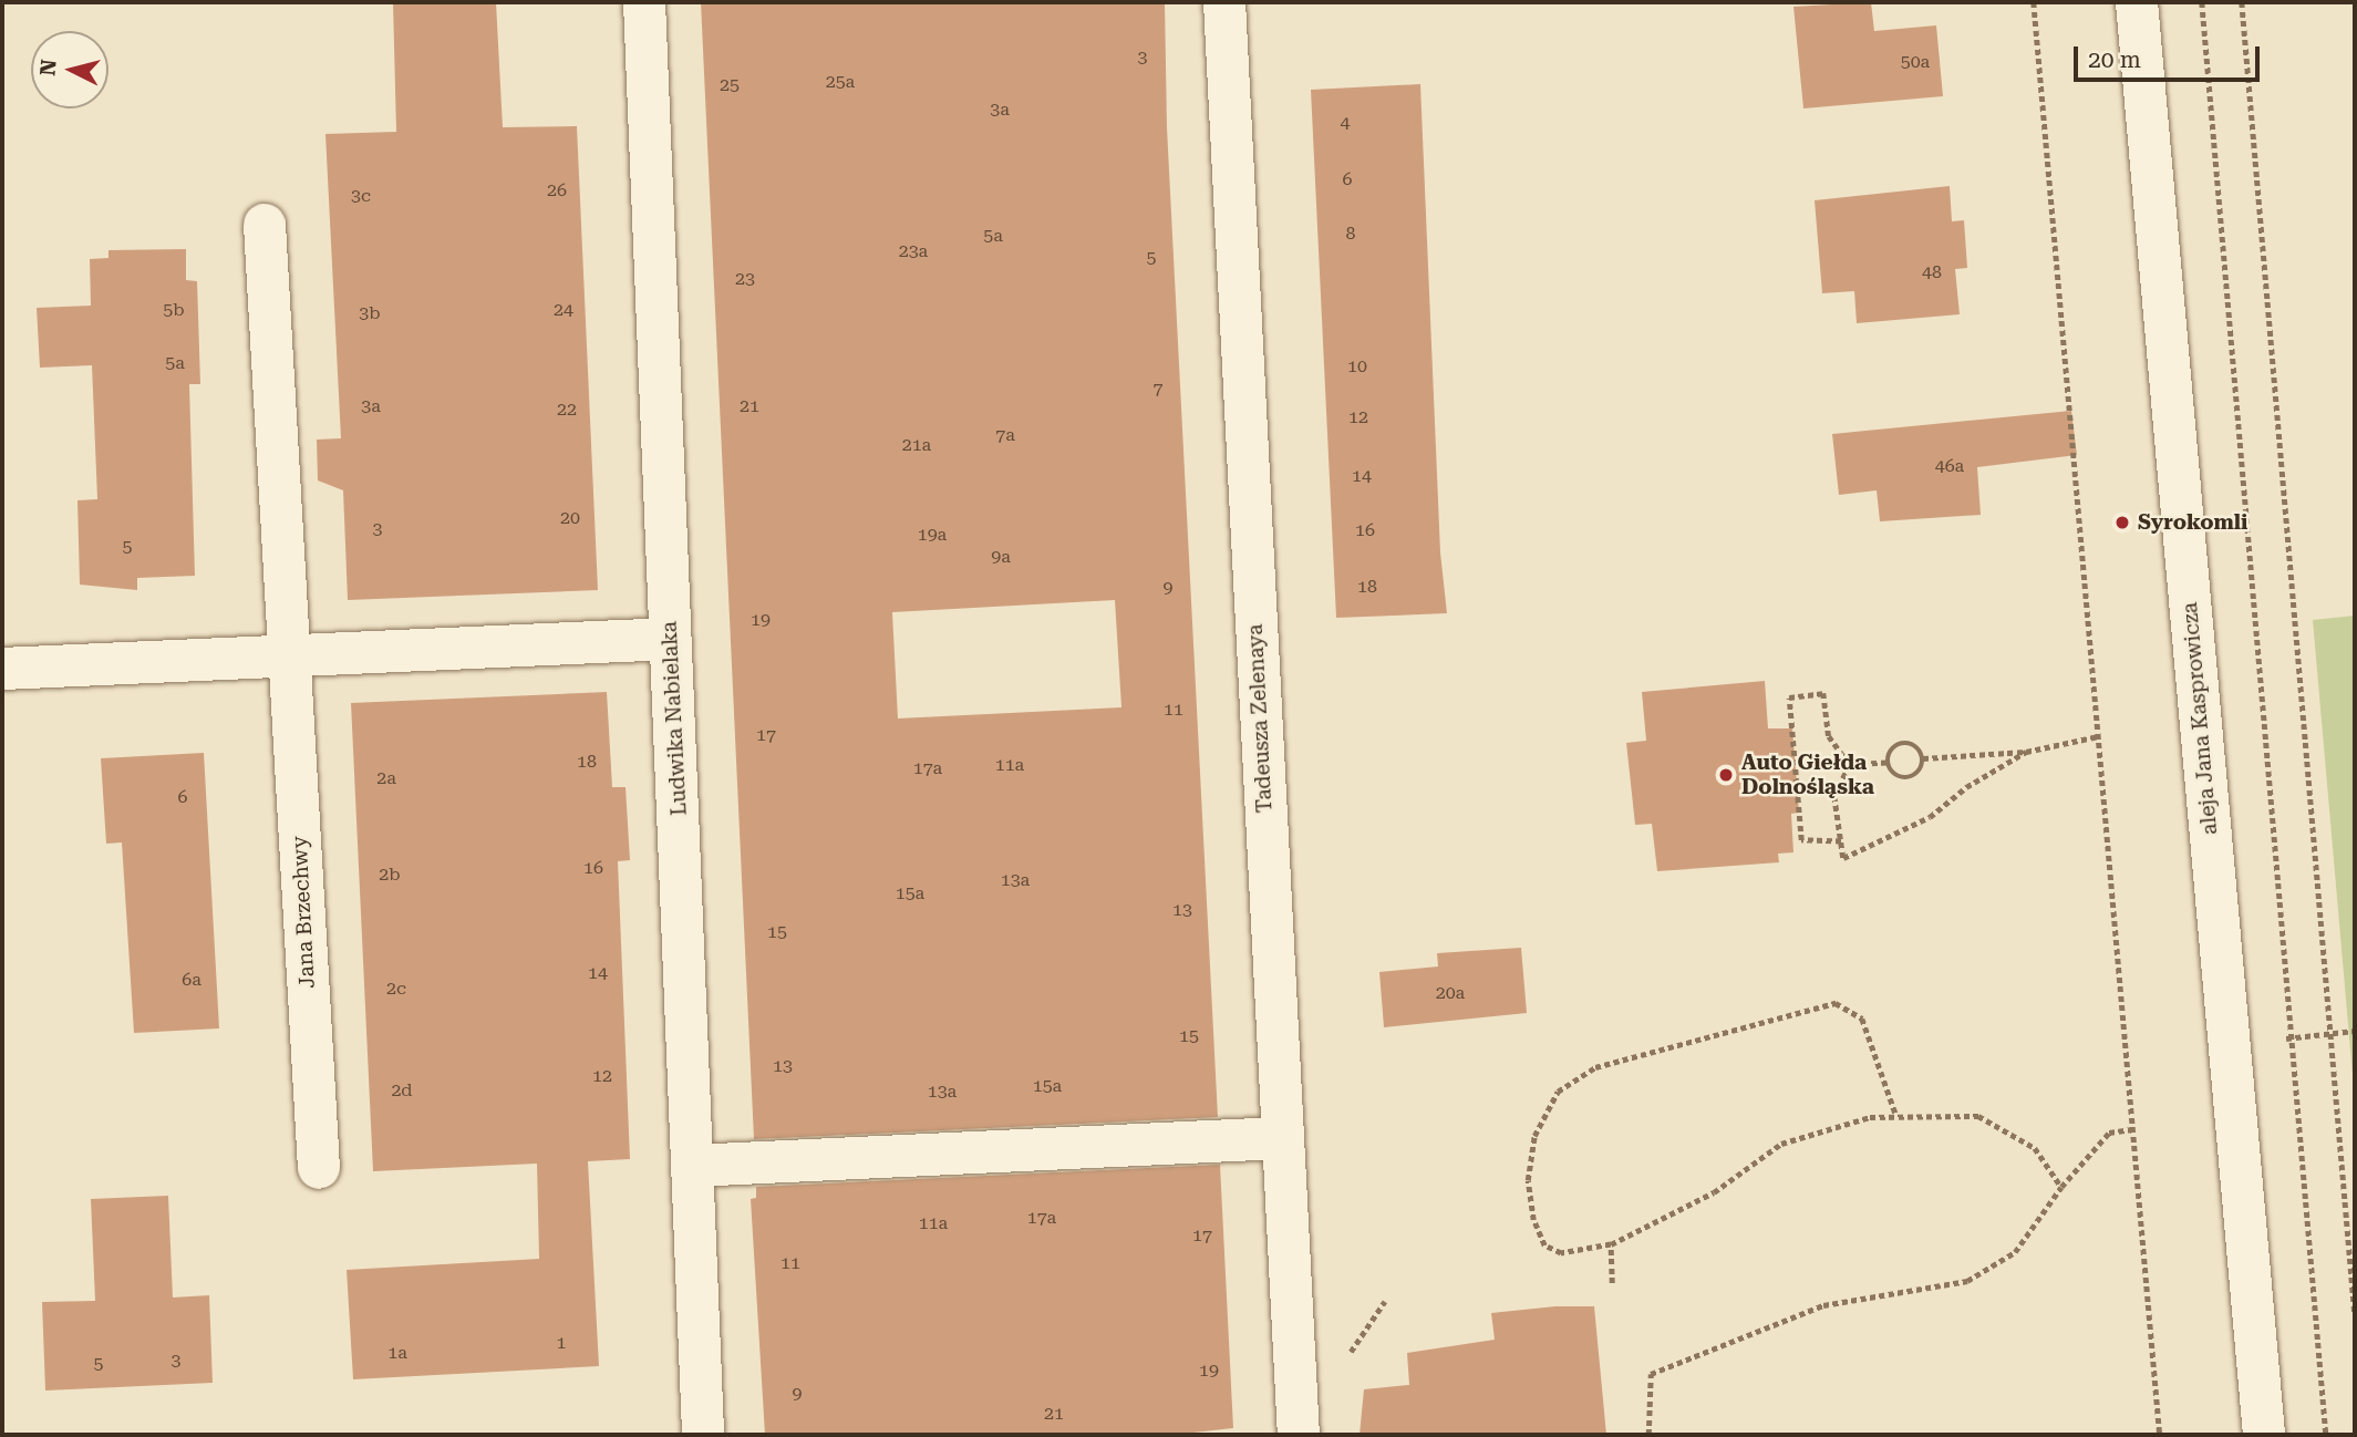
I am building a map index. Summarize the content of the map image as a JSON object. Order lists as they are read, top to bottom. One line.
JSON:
{"streets":{"street":["Ludwika Nabielaka","Tadeusza Zelenaya","aleja Jana Kasprowicza","Jana Brzechwy"]},"places":["Syrokomli","Auto Giełda Dolnośląska"],"house_numbers":["3","50a","25a","25","3a","4","6","26","3c","8","5a","23a","5","48","23","5b","24","3b","5a","10","7","3a","21","22","12","7a","21a","46a","14","20","3","16","19a","5","9a","18","9","19","11","17","18","11a","17a","2a","6","16","2b","13a","15a","13","15","14","6a","2c","20a","15","13","12","15a","2d","13a","17a","11a","17","11","1","1a","3","5","19","9","21"],"scale_bar":"20 m","north":"left"}
